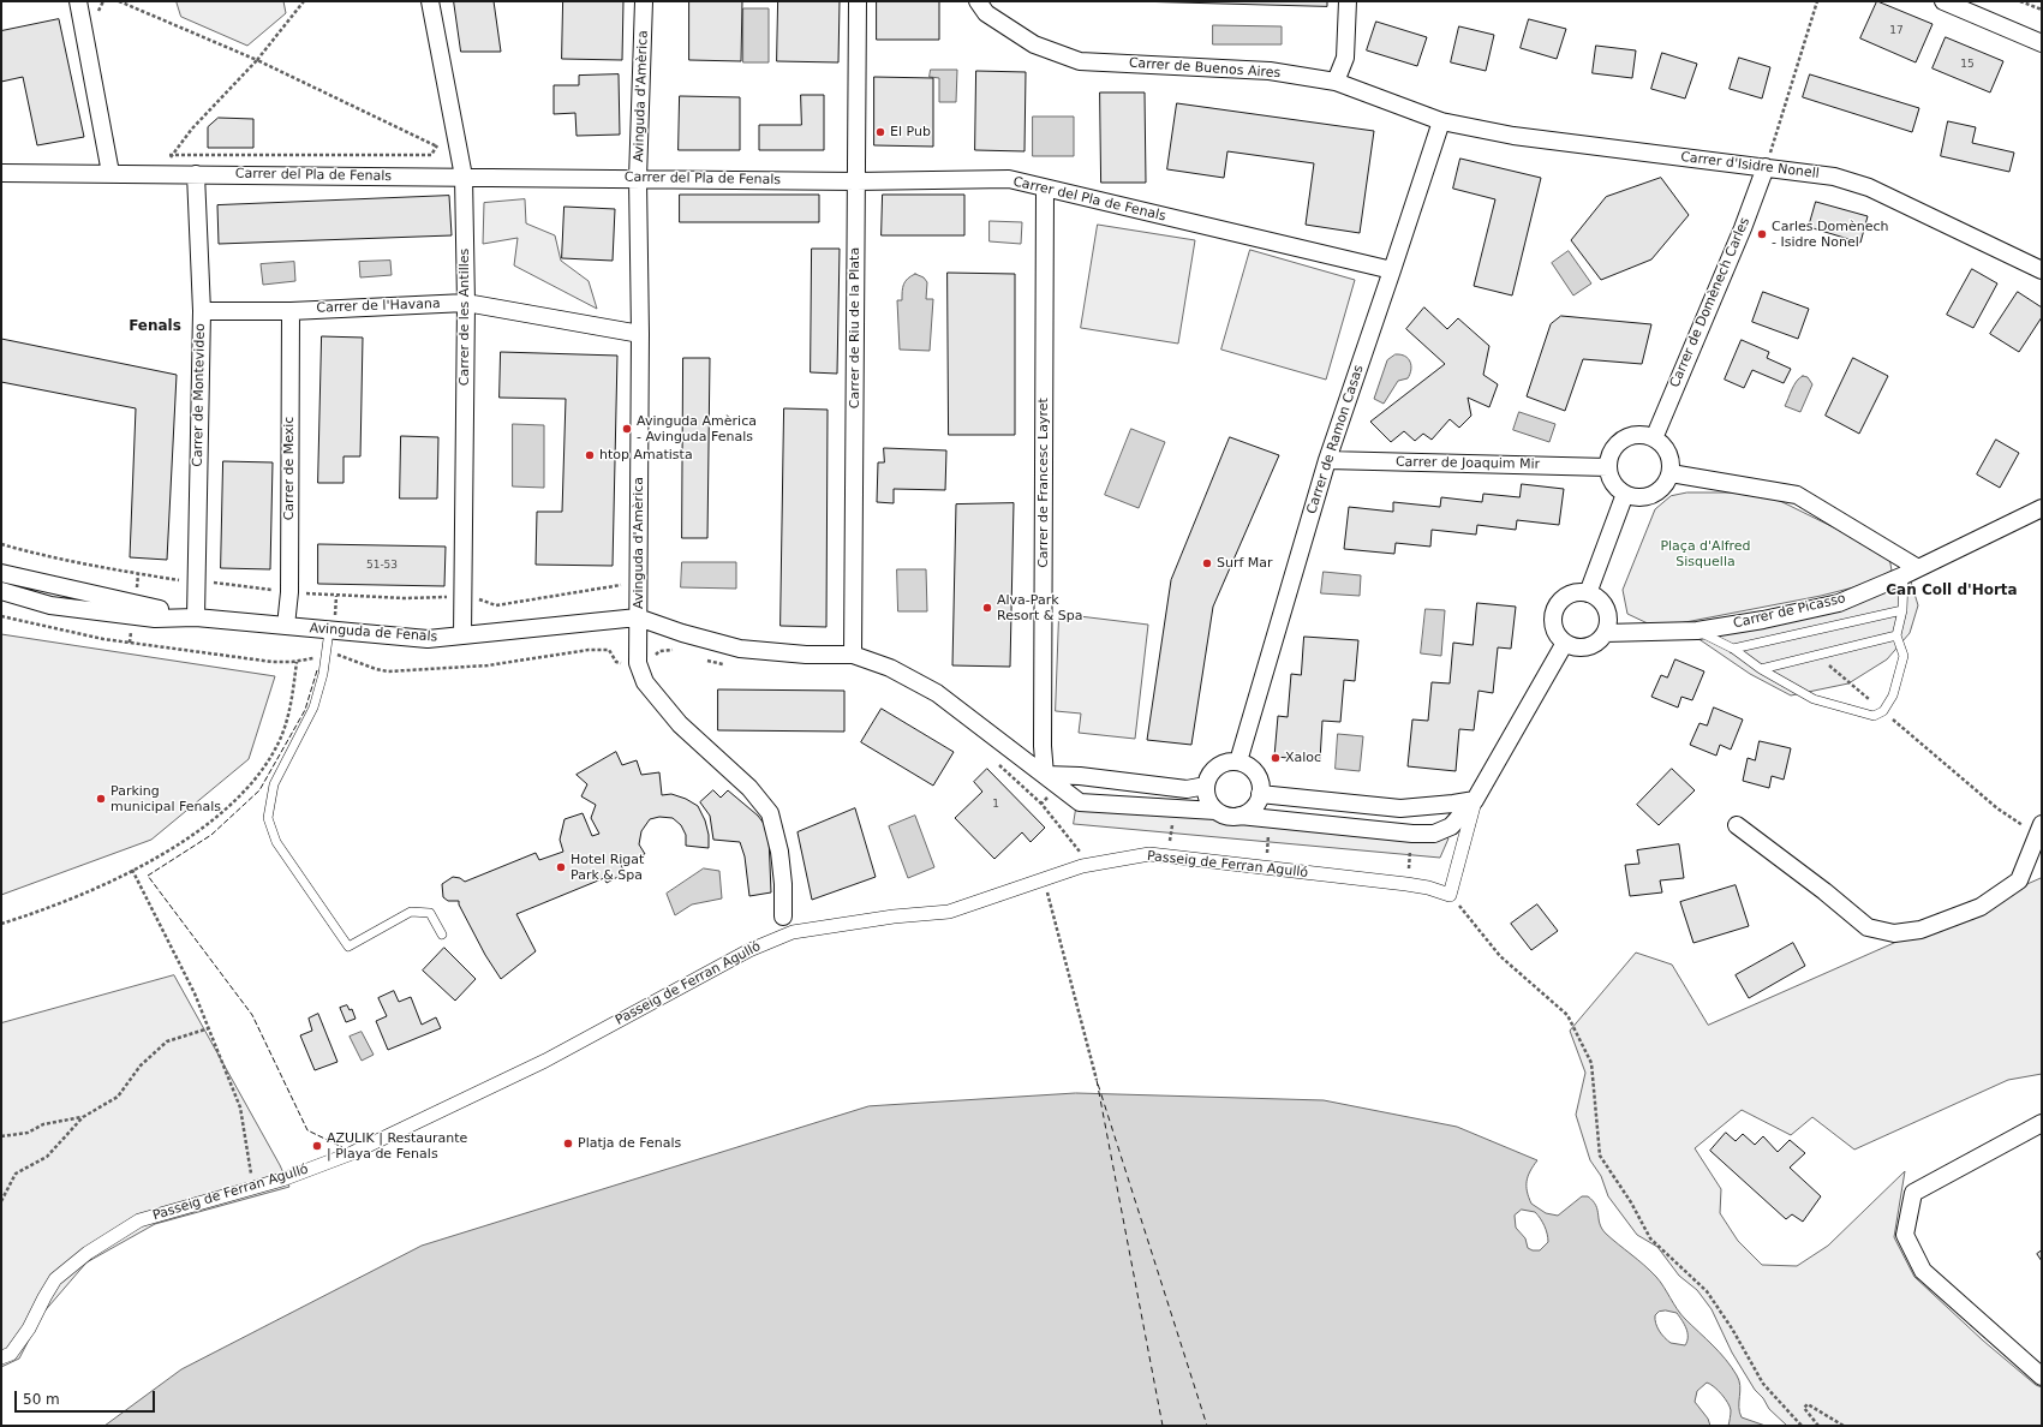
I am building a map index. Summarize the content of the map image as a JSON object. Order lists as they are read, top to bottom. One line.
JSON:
{"streets":{"street":["Carrer de Buenos Aires","Avinguda d'Amèrica","Carrer d'Isidre Nonell","Carrer del Pla de Fenals","Carrer de Domènech Carles","Carrer de l'Havana","Carrer de les Antilles","Carrer de Riu de la Plata","Carrer de Montevideo","Carrer de Ramon Casas","Carrer de Joaquim Mir","Carrer de Mexic","Carrer de Francesc Layret","Carrer de Picasso","Avinguda de Fenals","Passeig de Ferran Agulló"]},"crossings":[["Carrer de Buenos Aires","Carrer d'Isidre Nonell"],["Carrer de Buenos Aires","Carrer de Ramon Casas"],["Avinguda d'Amèrica","Carrer del Pla de Fenals"],["Avinguda d'Amèrica","Carrer de l'Havana"],["Avinguda d'Amèrica","Avinguda de Fenals"],["Carrer d'Isidre Nonell","Carrer de Domènech Carles"],["Carrer d'Isidre Nonell","Carrer de Ramon Casas"],["Carrer del Pla de Fenals","Carrer de les Antilles"],["Carrer del Pla de Fenals","Carrer de Riu de la Plata"],["Carrer del Pla de Fenals","Carrer de Montevideo"],["Carrer del Pla de Fenals","Carrer de Ramon Casas"],["Carrer del Pla de Fenals","Carrer de Francesc Layret"],["Carrer de Domènech Carles","Carrer de Joaquim Mir"],["Carrer de l'Havana","Carrer de les Antilles"],["Carrer de l'Havana","Carrer de Montevideo"],["Carrer de l'Havana","Carrer de Mexic"],["Carrer de les Antilles","Avinguda de Fenals"],["Carrer de Montevideo","Avinguda de Fenals"],["Carrer de Ramon Casas","Carrer de Joaquim Mir"],["Carrer de Mexic","Avinguda de Fenals"]],"districts":["Fenals","Can Coll d'Horta"],"parks":["Plaça d'Alfred Sisquella"],"places":["El Pub","Carles Domènech - Isidre Nonel","Avinguda Amèrica - Avinguda Fenals","htop Amatista","Surf Mar","Alva-Park Resort & Spa","Xaloc","Parking municipal Fenals","Hotel Rigat Park & Spa","Platja de Fenals","AZULIK | Restaurante | Playa de Fenals"],"house_numbers":["17","15","51-53","1"],"scale_bar":"50 m"}
